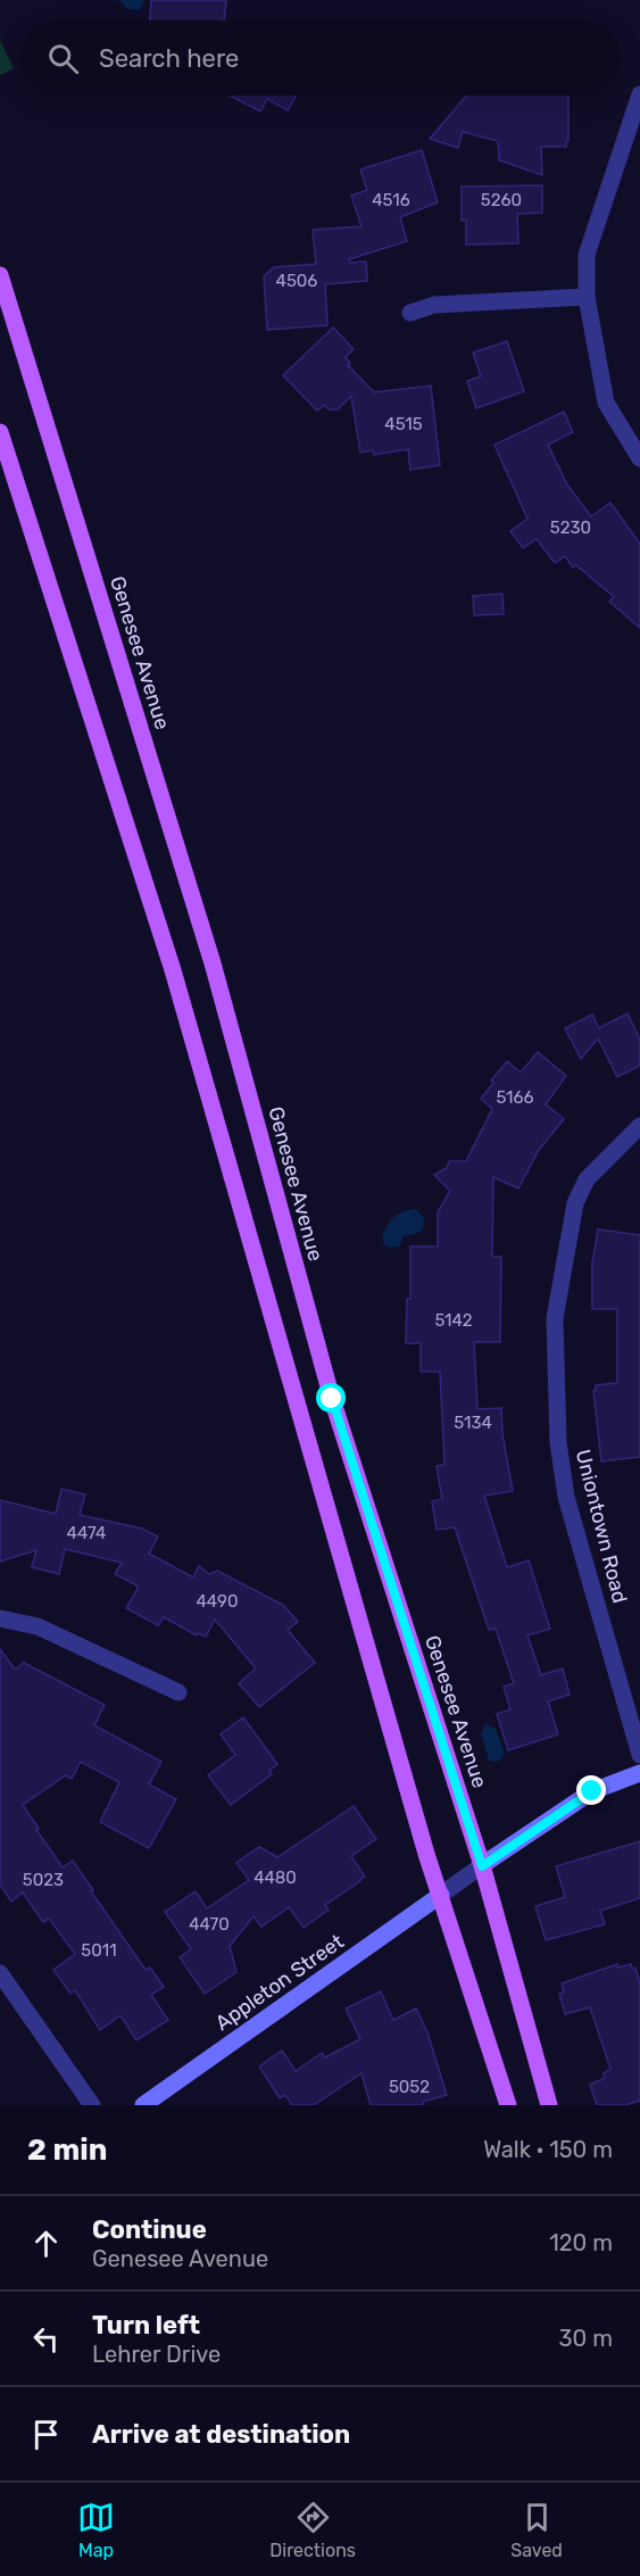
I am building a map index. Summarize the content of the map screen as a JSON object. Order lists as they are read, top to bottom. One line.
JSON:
{"streets":{"main road":["Genesee Avenue"],"street":["Uniontown Road","Appleton Street"]},"house_numbers":["4516","5260","4506","4515","5230","5166","5142","5134","4474","4490","4480","5023","4470","5011","5052"],"page":{"search":"Search here","heading":["2 min","Walk · 150 m"],"list":[["Continue","Genesee Avenue","120 m"],["Turn left","Lehrer Drive","30 m"],"Arrive at destination"],"nav":["Map","Directions","Saved"]}}
